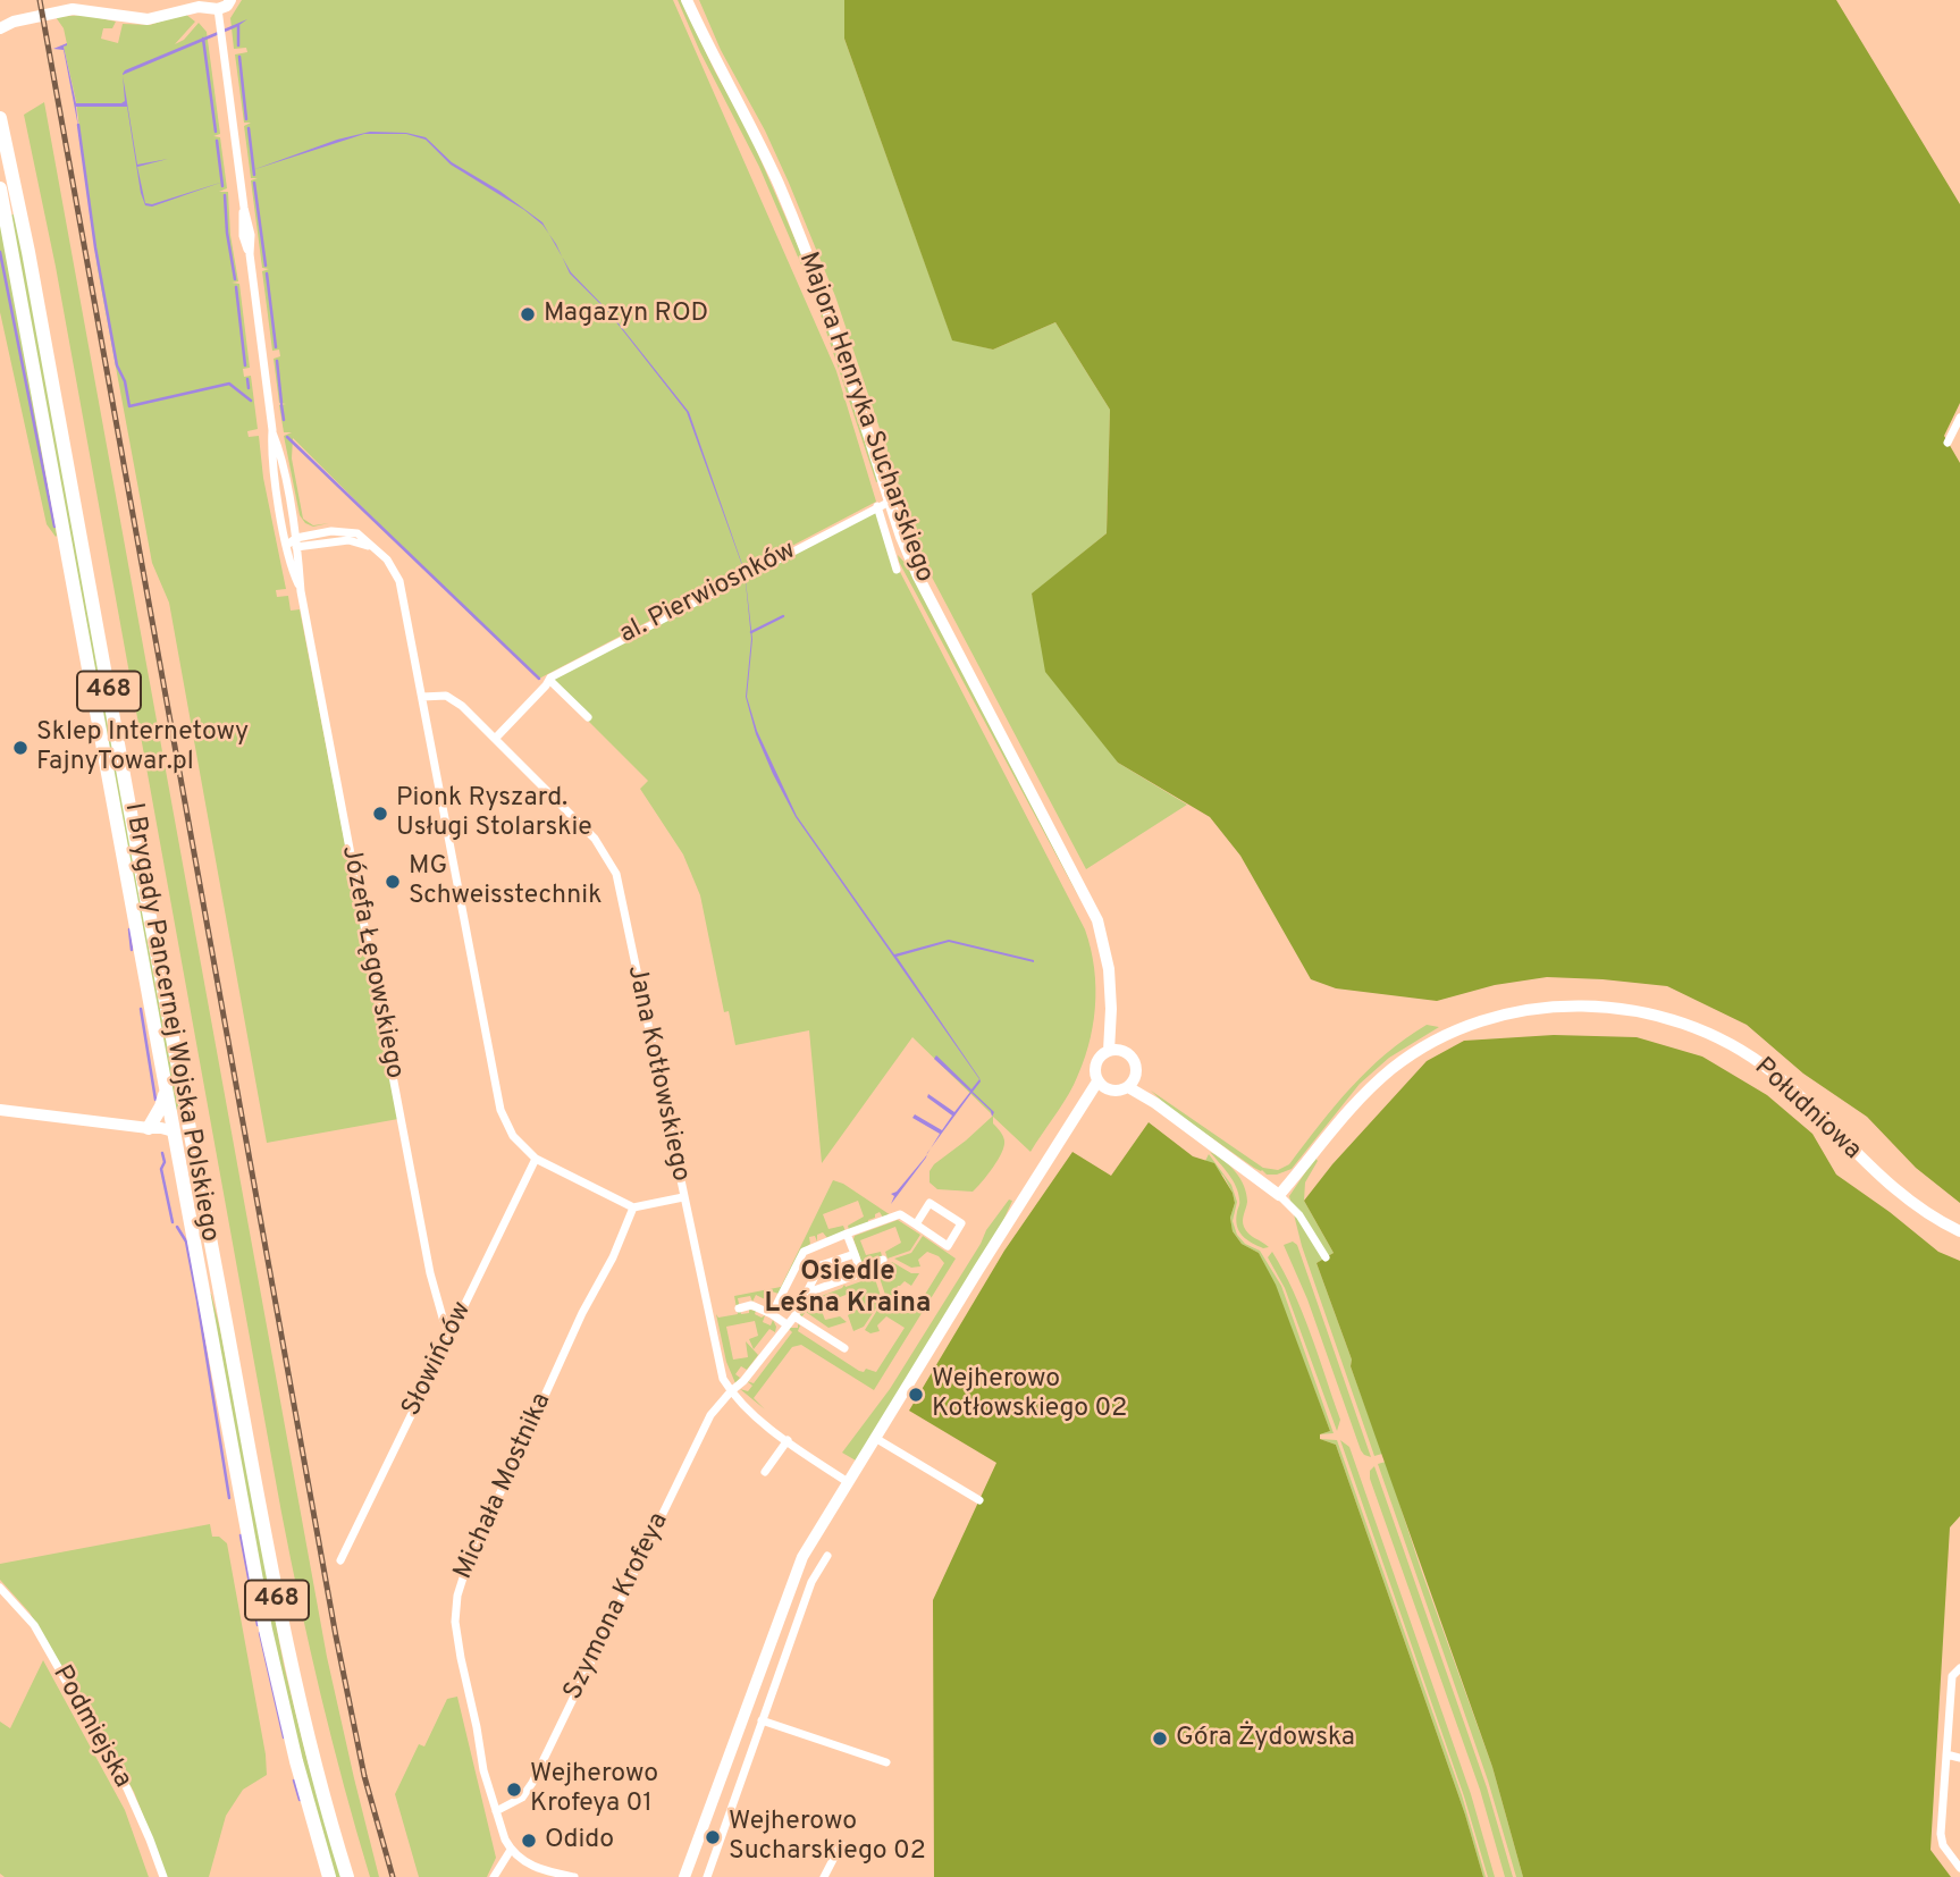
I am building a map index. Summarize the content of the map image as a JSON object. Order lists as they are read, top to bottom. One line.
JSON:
{"streets":{"main road":["468","I Brygady Pancernej Wojska Polskiego"],"street":["Majora Henryka Sucharskiego","al. Pierwiosnków","Józefa Łęgowskiego","Jana Kotłowskiego","Południowa","Słowińców","Michała Mostnika","Szymona Krofeya","Podmiejska"]},"crossings":[["Majora Henryka Sucharskiego","al. Pierwiosnków"],["al. Pierwiosnków","Jana Kotłowskiego"],["Józefa Łęgowskiego","Słowińców"],["Jana Kotłowskiego","Szymona Krofeya"],["Michała Mostnika","Szymona Krofeya"]],"districts":["Osiedle Leśna Kraina"],"places":["Magazyn ROD","Sklep Internetowy FajnyTowar.pl","Pionk Ryszard. Usługi Stolarskie","MG Schweisstechnik","Wejherowo Kotłowskiego 02","Góra Żydowska","Wejherowo Krofeya 01","Wejherowo Sucharskiego 02","Odido"]}
